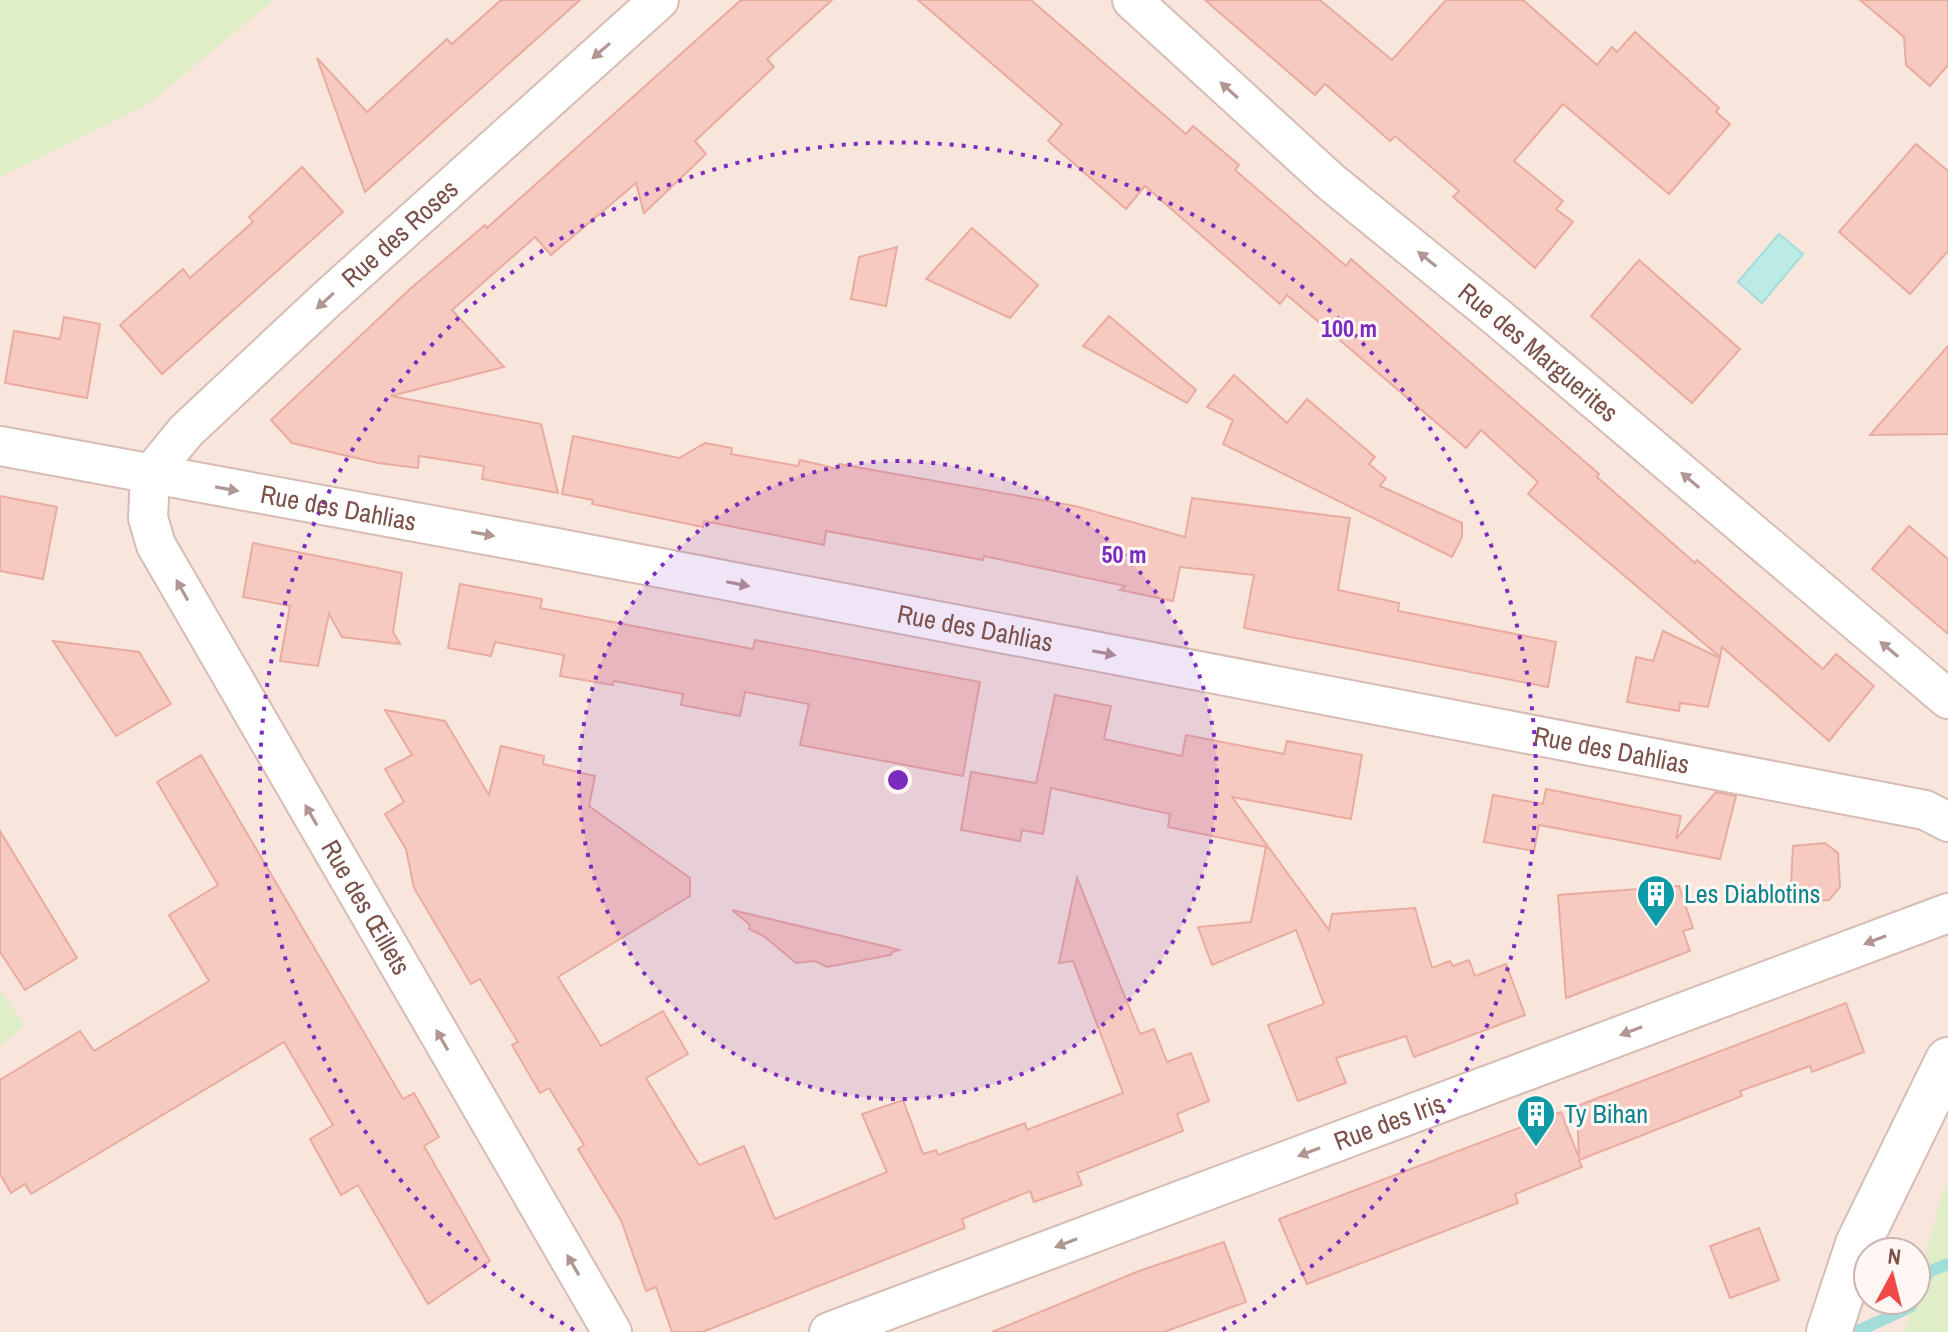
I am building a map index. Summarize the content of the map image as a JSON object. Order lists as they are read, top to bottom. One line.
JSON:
{"streets":{"street":["Rue des Roses","Rue des Marguerites","Rue des Dahlias","Rue des Œillets","Rue des Iris"]},"crossings":[["Rue des Roses","Rue des Dahlias"],["Rue des Roses","Rue des Œillets"],["Rue des Dahlias","Rue des Œillets"]],"one_way":["Rue des Roses","Rue des Marguerites","Rue des Dahlias","Rue des Œillets","Rue des Iris"],"places":{"building":["Les Diablotins","Ty Bihan"]},"north":"top","rings":["100 m","50 m"]}
